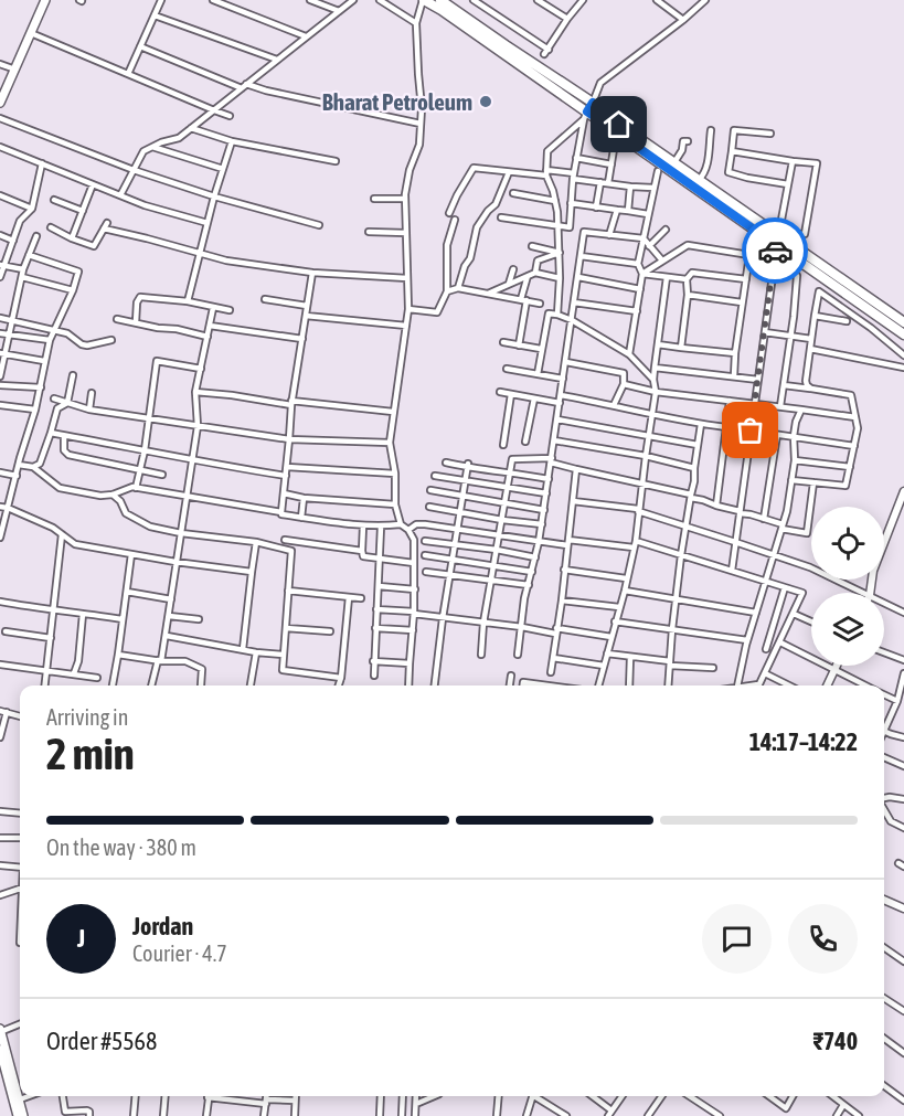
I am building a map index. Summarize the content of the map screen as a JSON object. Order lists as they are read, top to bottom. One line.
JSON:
{"places":["Bharat Petroleum"],"page":{"heading":["2 min","Arriving in","14:17–14:22"],"panel":["Jordan","Courier · 4.7","Order #5568","₹740"],"bar":"On the way · 380 m","round":"J"}}
